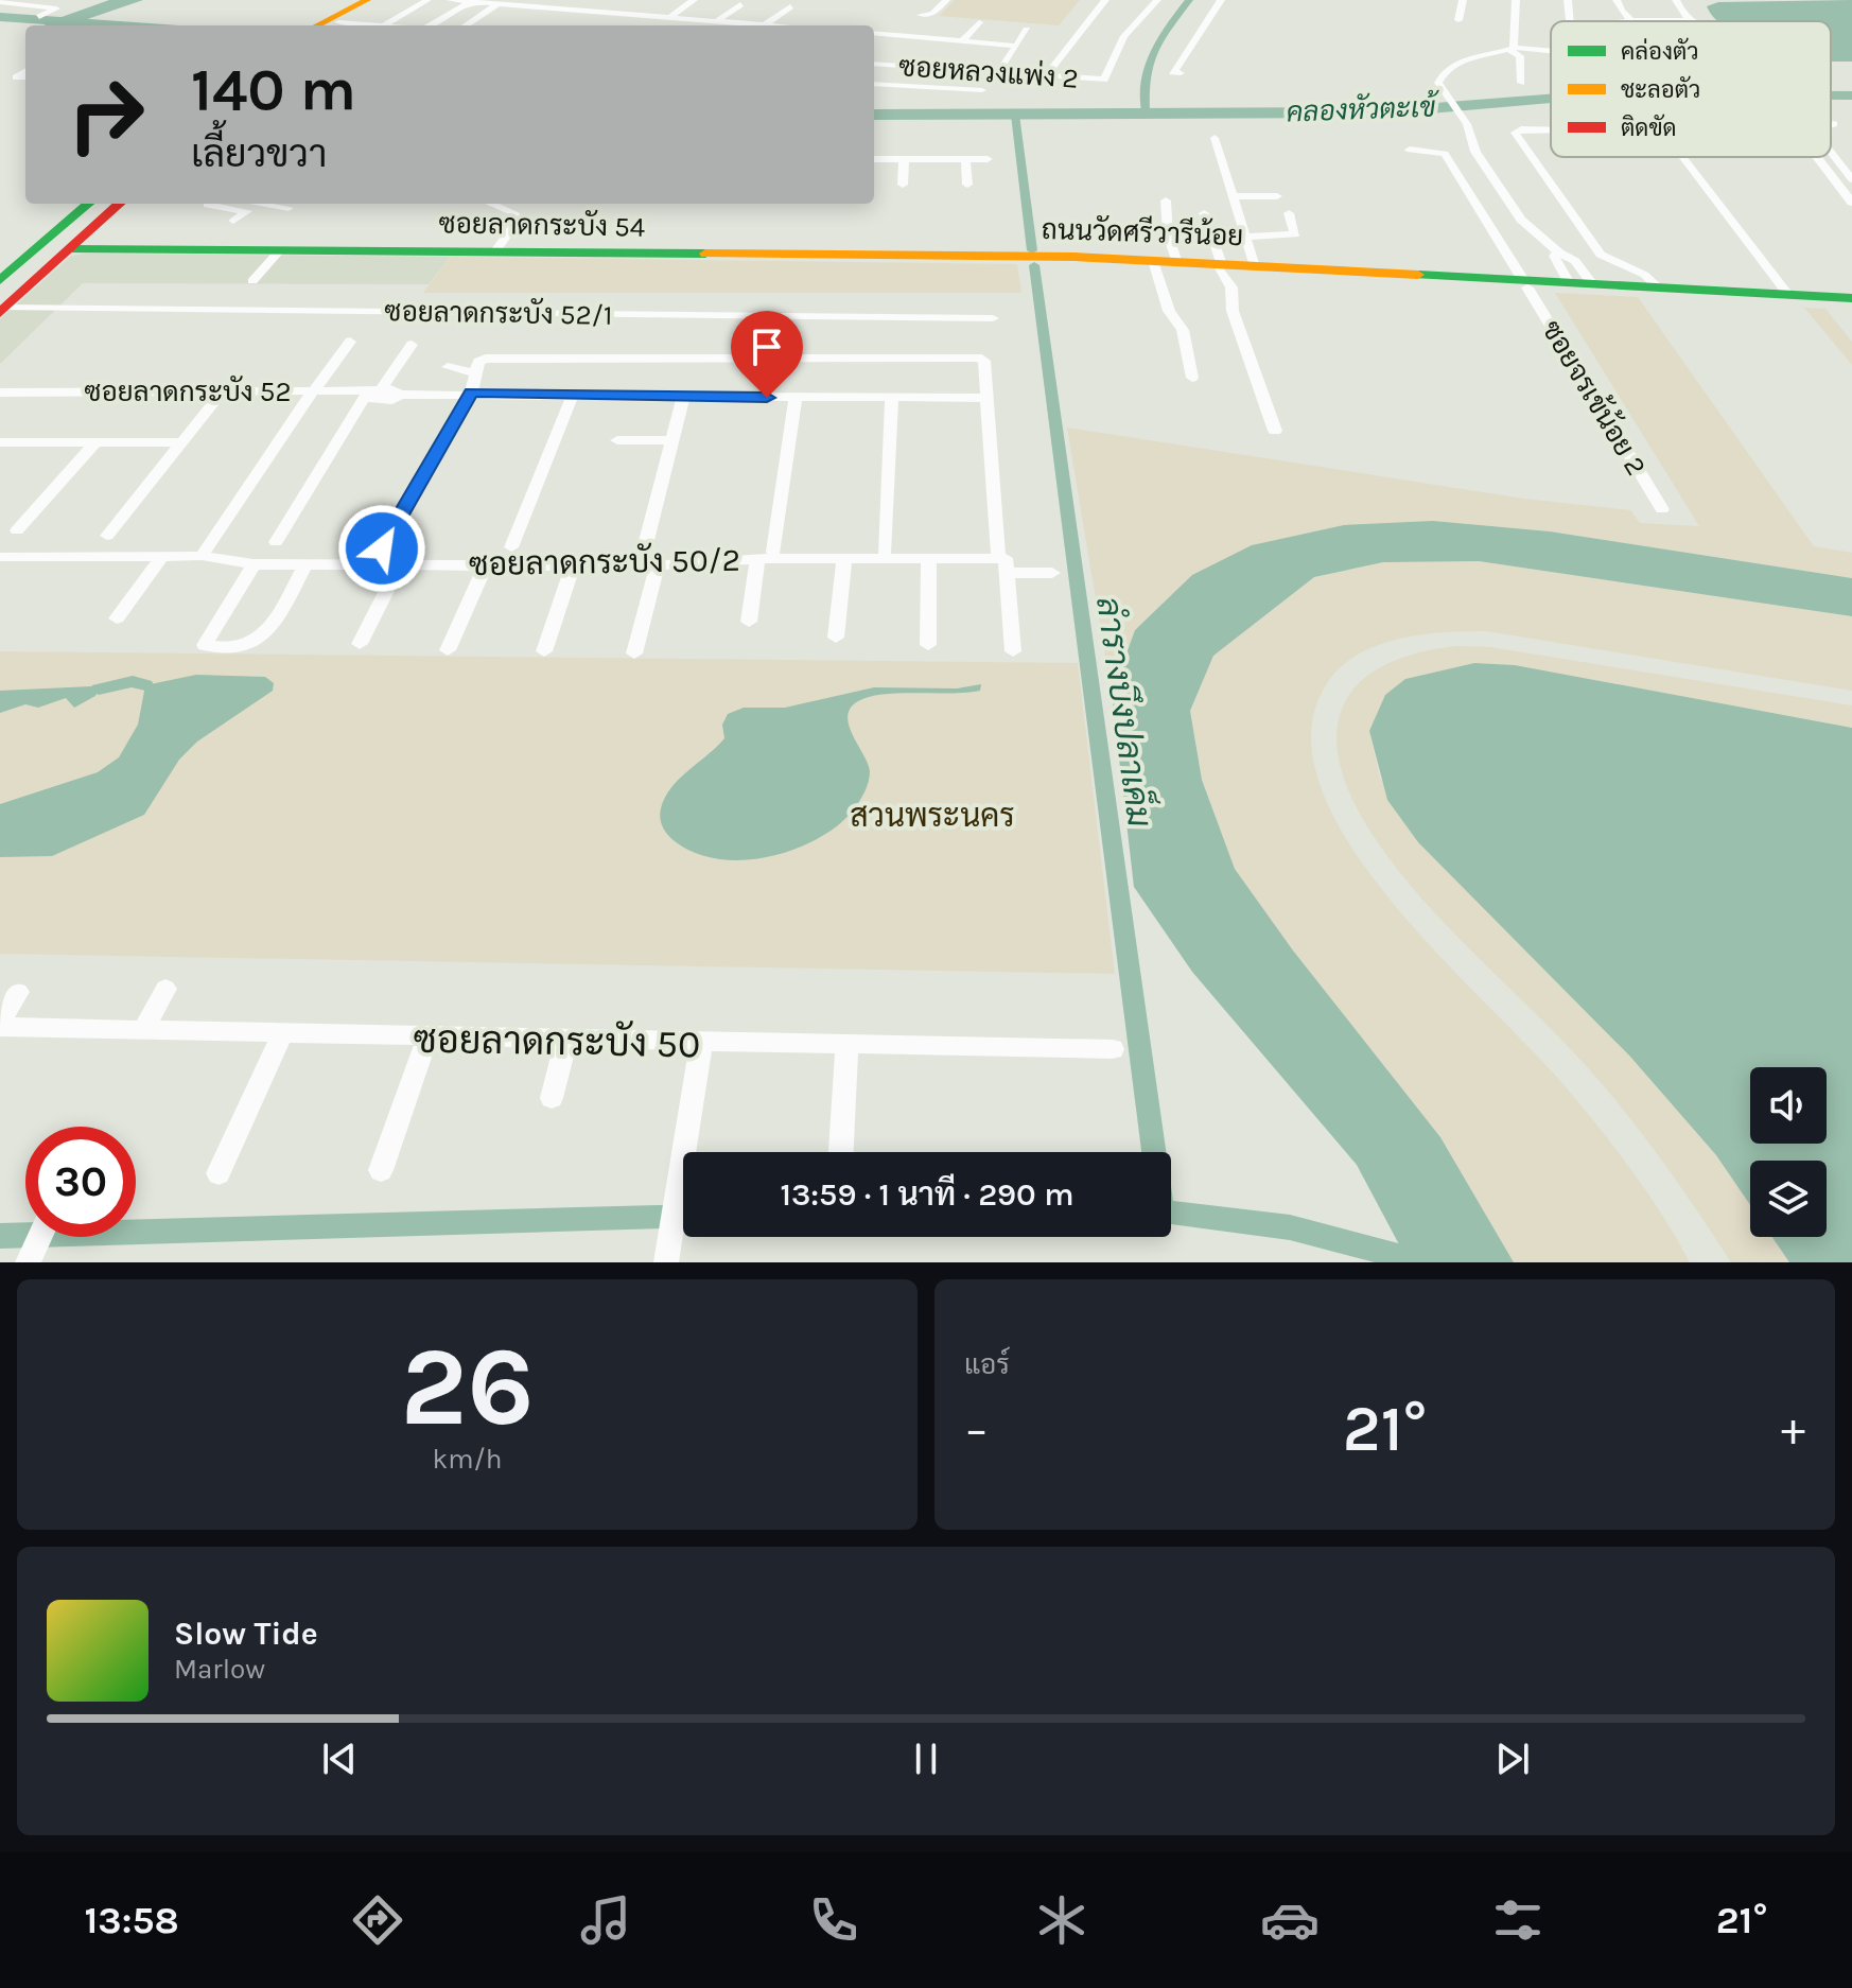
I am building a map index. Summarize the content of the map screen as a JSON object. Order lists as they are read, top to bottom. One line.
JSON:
{"streets":{"main road":["ซอยลาดกระบัง 54","ถนนวัดศรีวารีน้อย"],"street":["ซอยหลวงแพ่ง 2","ซอยลาดกระบัง 52/1","ซอยลาดกระบัง 52","ซอยจรเข้น้อย 2","ซอยลาดกระบัง 50/2","ซอยลาดกระบัง 50"]},"crossings":[["ซอยลาดกระบัง 54","ถนนวัดศรีวารีน้อย"],["ถนนวัดศรีวารีน้อย","ซอยจรเข้น้อย 2"]],"water":["คลองหัวตะเข้","ลำรางบึงปลาเค็ม"],"parks":["สวนพระนคร"],"legend":["คล่องตัว","ชะลอตัว","ติดขัด"],"page":{"turn":["140 m","เลี้ยวขวา"],"limit":"30","trip":"13:59 · 1 นาที · 290 m","tile":[["26","km/h"],"แอร์"],"heat":["−","21°","+"],"song":["Slow Tide","Marlow"],"tabs":["13:58","21°"]}}
